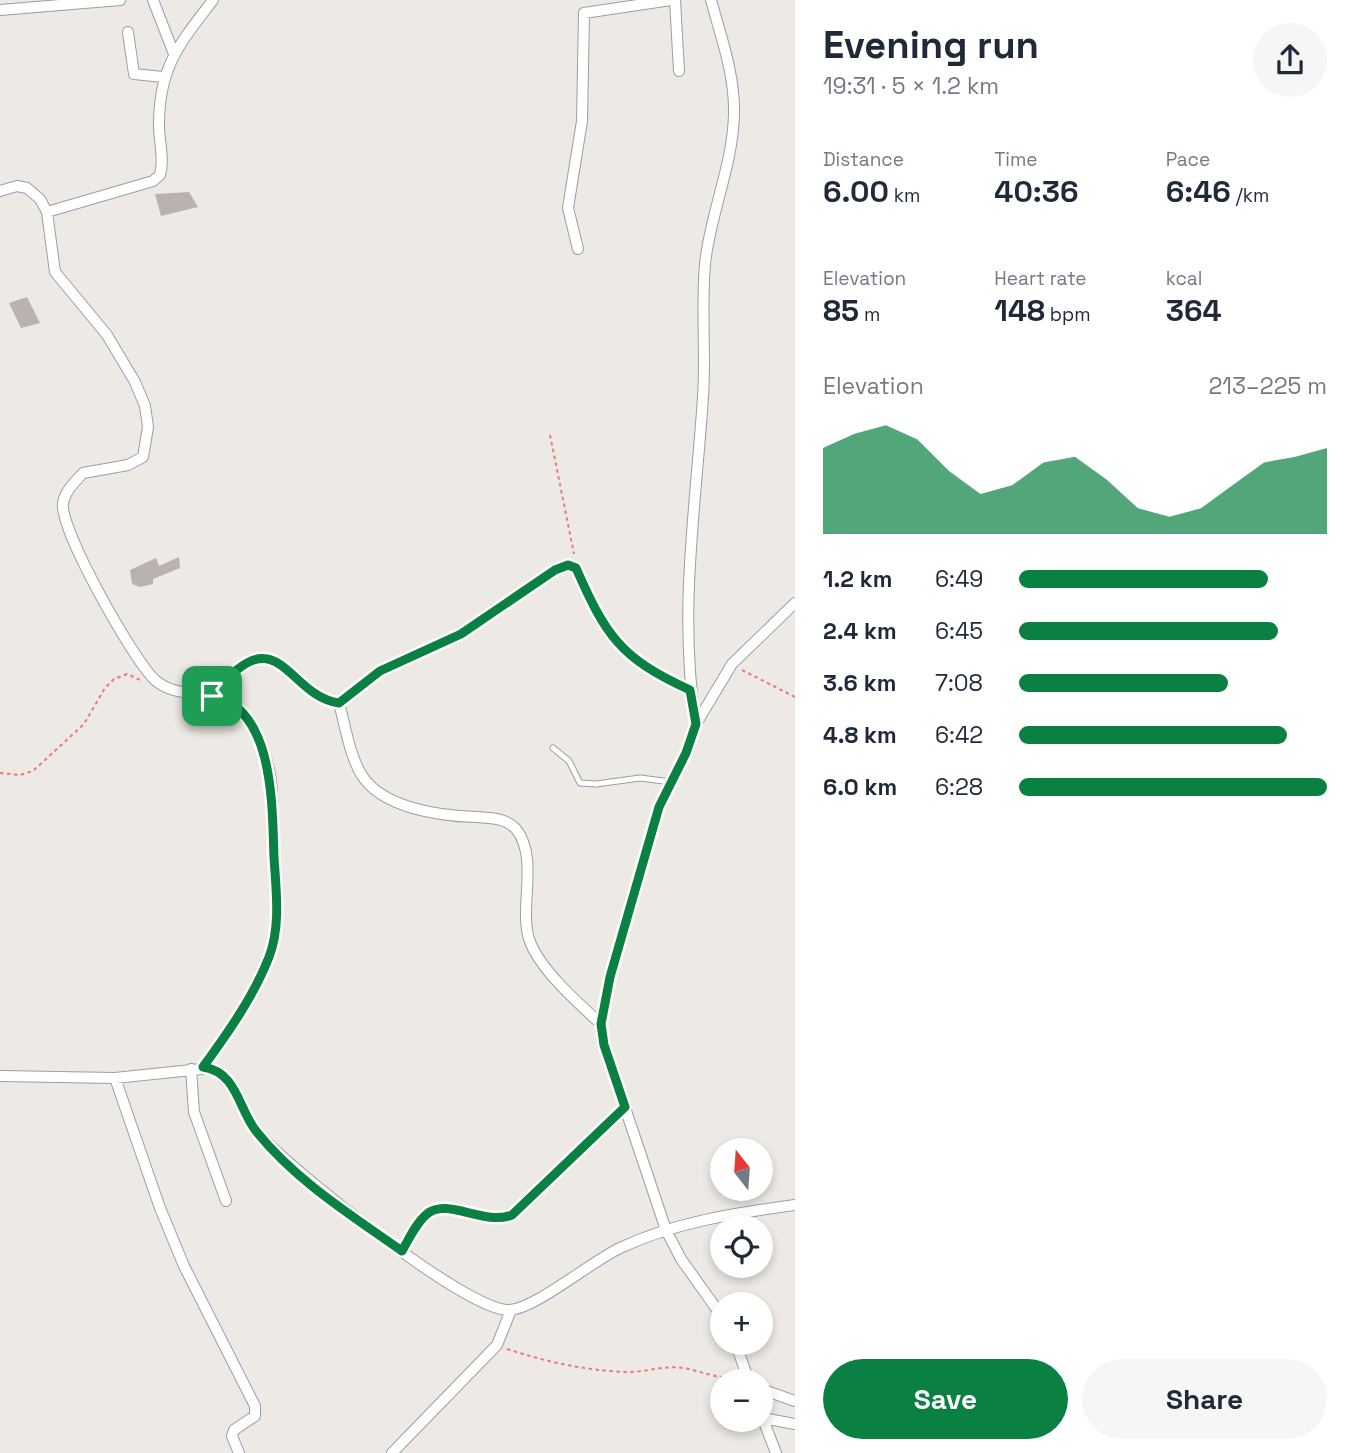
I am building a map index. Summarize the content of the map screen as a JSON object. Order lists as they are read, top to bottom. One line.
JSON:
{"north":"top","page":{"heading":["Evening run","19:31 · 5 × 1.2 km"],"stats":[["Distance","6.00 km"],["Time","40:36"],["Pace","6:46 /km"],["Elevation","85 m"],["Heart rate","148 bpm"],["kcal","364"]],"chart":["Elevation","213–225 m"],"list":[{"name":"1.2 km","note":"6:49"},{"name":"2.4 km","note":"6:45"},{"name":"3.6 km","note":"7:08"},{"name":"4.8 km","note":"6:42"},{"name":"6.0 km","note":"6:28"}],"map_buttons":["+","−"],"buttons":["Save","Share"]}}
